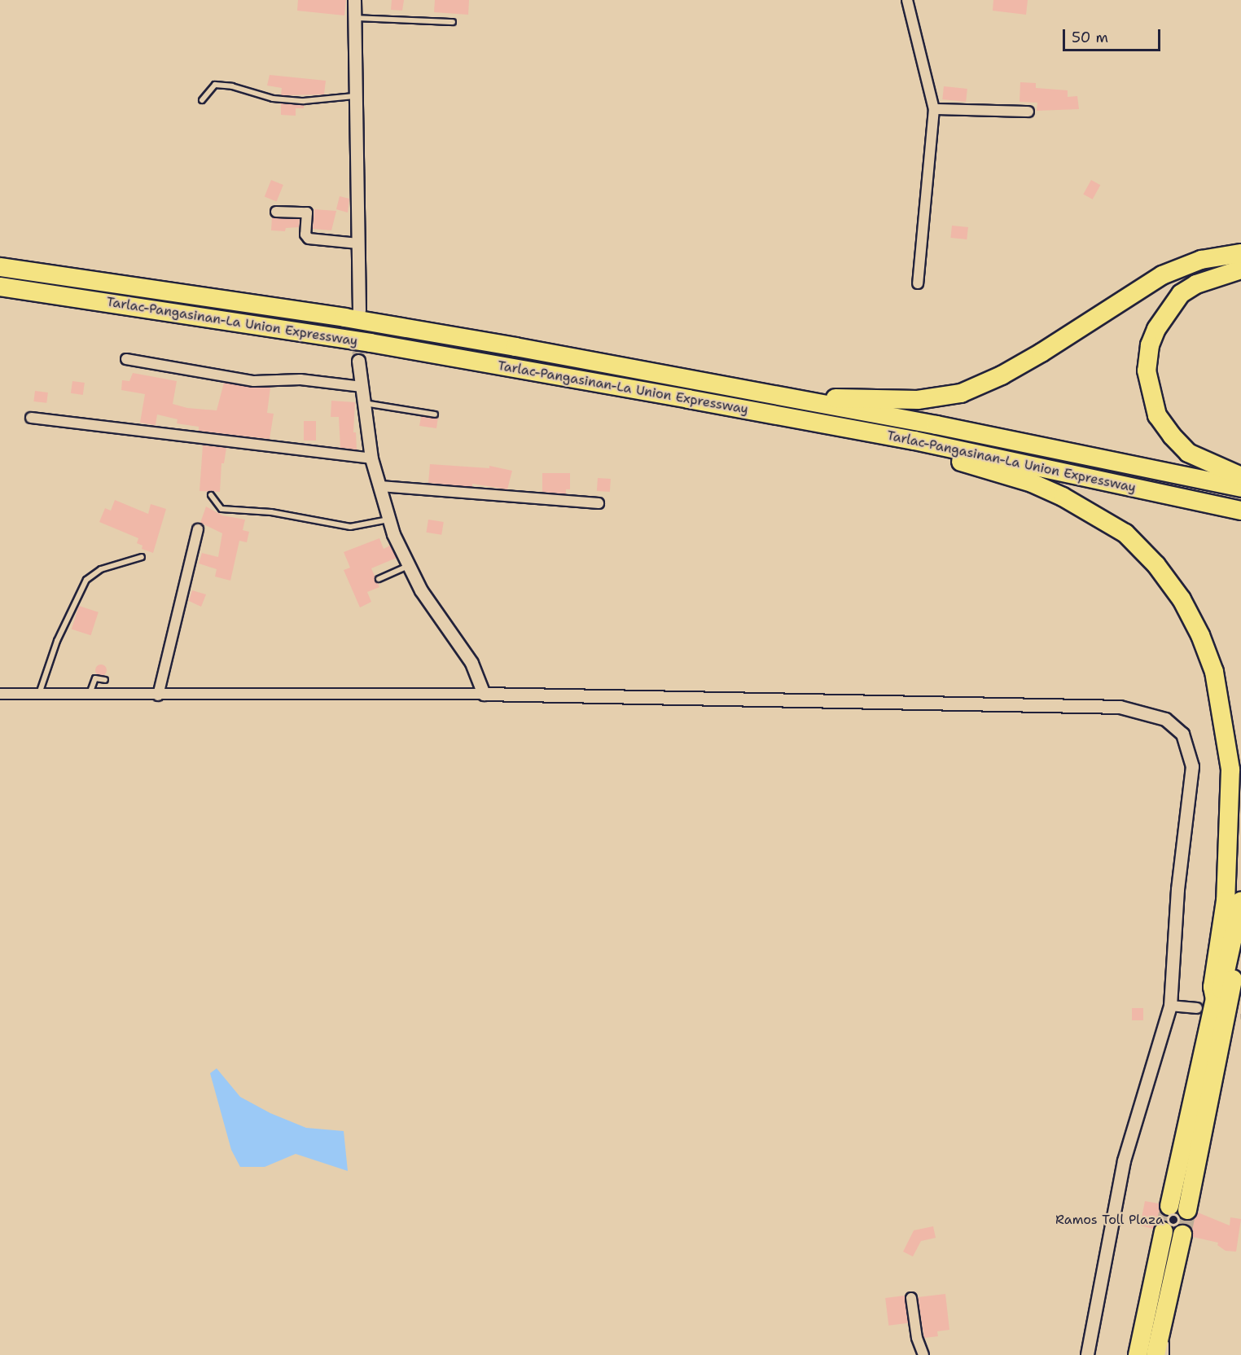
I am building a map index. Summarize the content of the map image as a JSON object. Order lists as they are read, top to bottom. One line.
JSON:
{"streets":{"highway":["Tarlac-Pangasinan-La Union Expressway"]},"places":["Ramos Toll Plaza"],"scale_bar":"50 m"}
